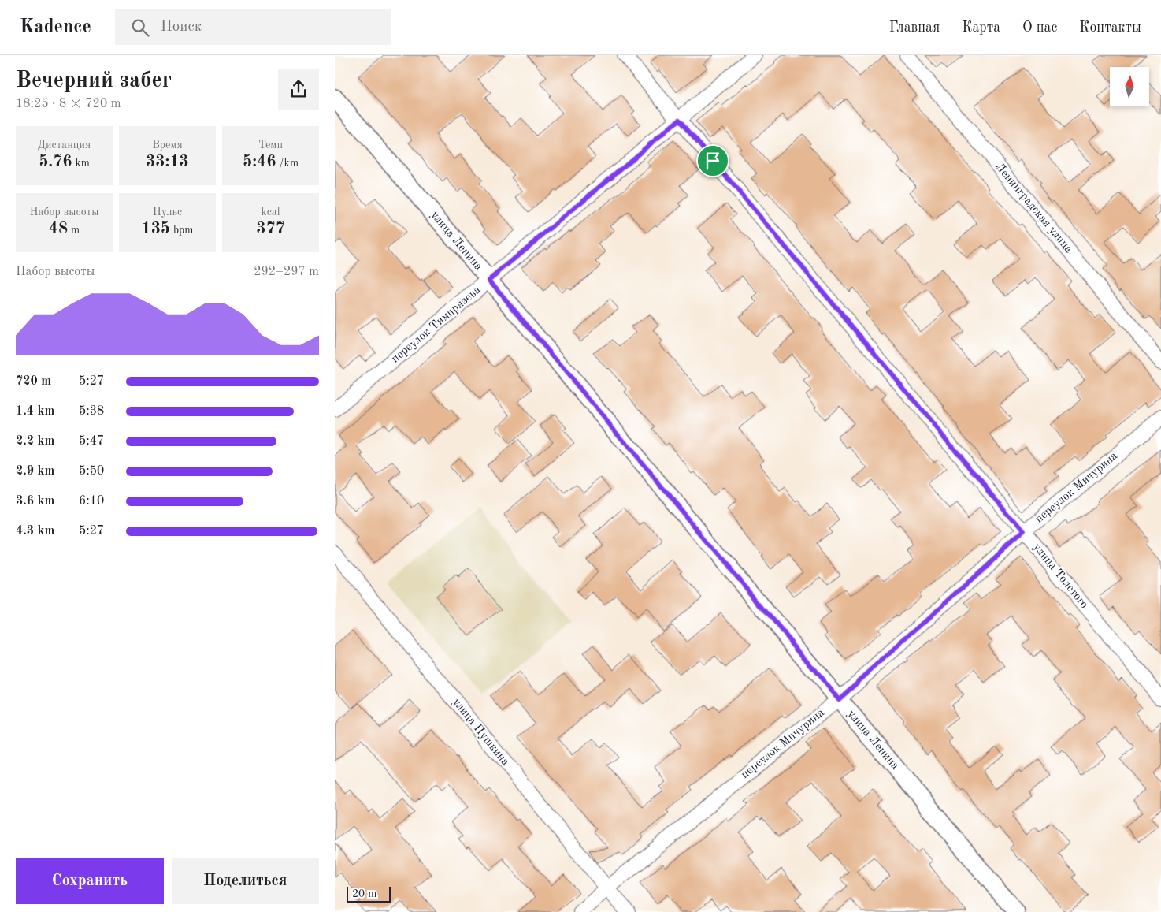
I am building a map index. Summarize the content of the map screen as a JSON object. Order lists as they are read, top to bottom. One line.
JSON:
{"streets":{"street":["Ленинградская улица","улица Ленина","переулок Тимирязева","переулок Мичурина","улица Толстого","улица Пушкина"]},"crossings":[["улица Ленина","переулок Тимирязева"],["улица Ленина","переулок Мичурина"],["переулок Тимирязева","улица Толстого"],["переулок Мичурина","улица Толстого"],["переулок Мичурина","улица Пушкина"]],"scale_bar":"20 m","north":"top","page":{"header":"Kadence","search":"Поиск","nav":["Главная","Карта","О нас","Контакты"],"heading":["Вечерний забег","18:25 · 8 × 720 m"],"stats":[["Дистанция","5.76 km"],["Время","33:13"],["Темп","5:46 /km"],["Набор высоты","48 m"],["Пульс","135 bpm"],["kcal","377"]],"chart":["Набор высоты","292–297 m"],"list":[{"name":"720 m","note":"5:27"},{"name":"1.4 km","note":"5:38"},{"name":"2.2 km","note":"5:47"},{"name":"2.9 km","note":"5:50"},{"name":"3.6 km","note":"6:10"},{"name":"4.3 km","note":"5:27"}],"buttons":["Сохранить","Поделиться"],"scale":"20 m"}}
